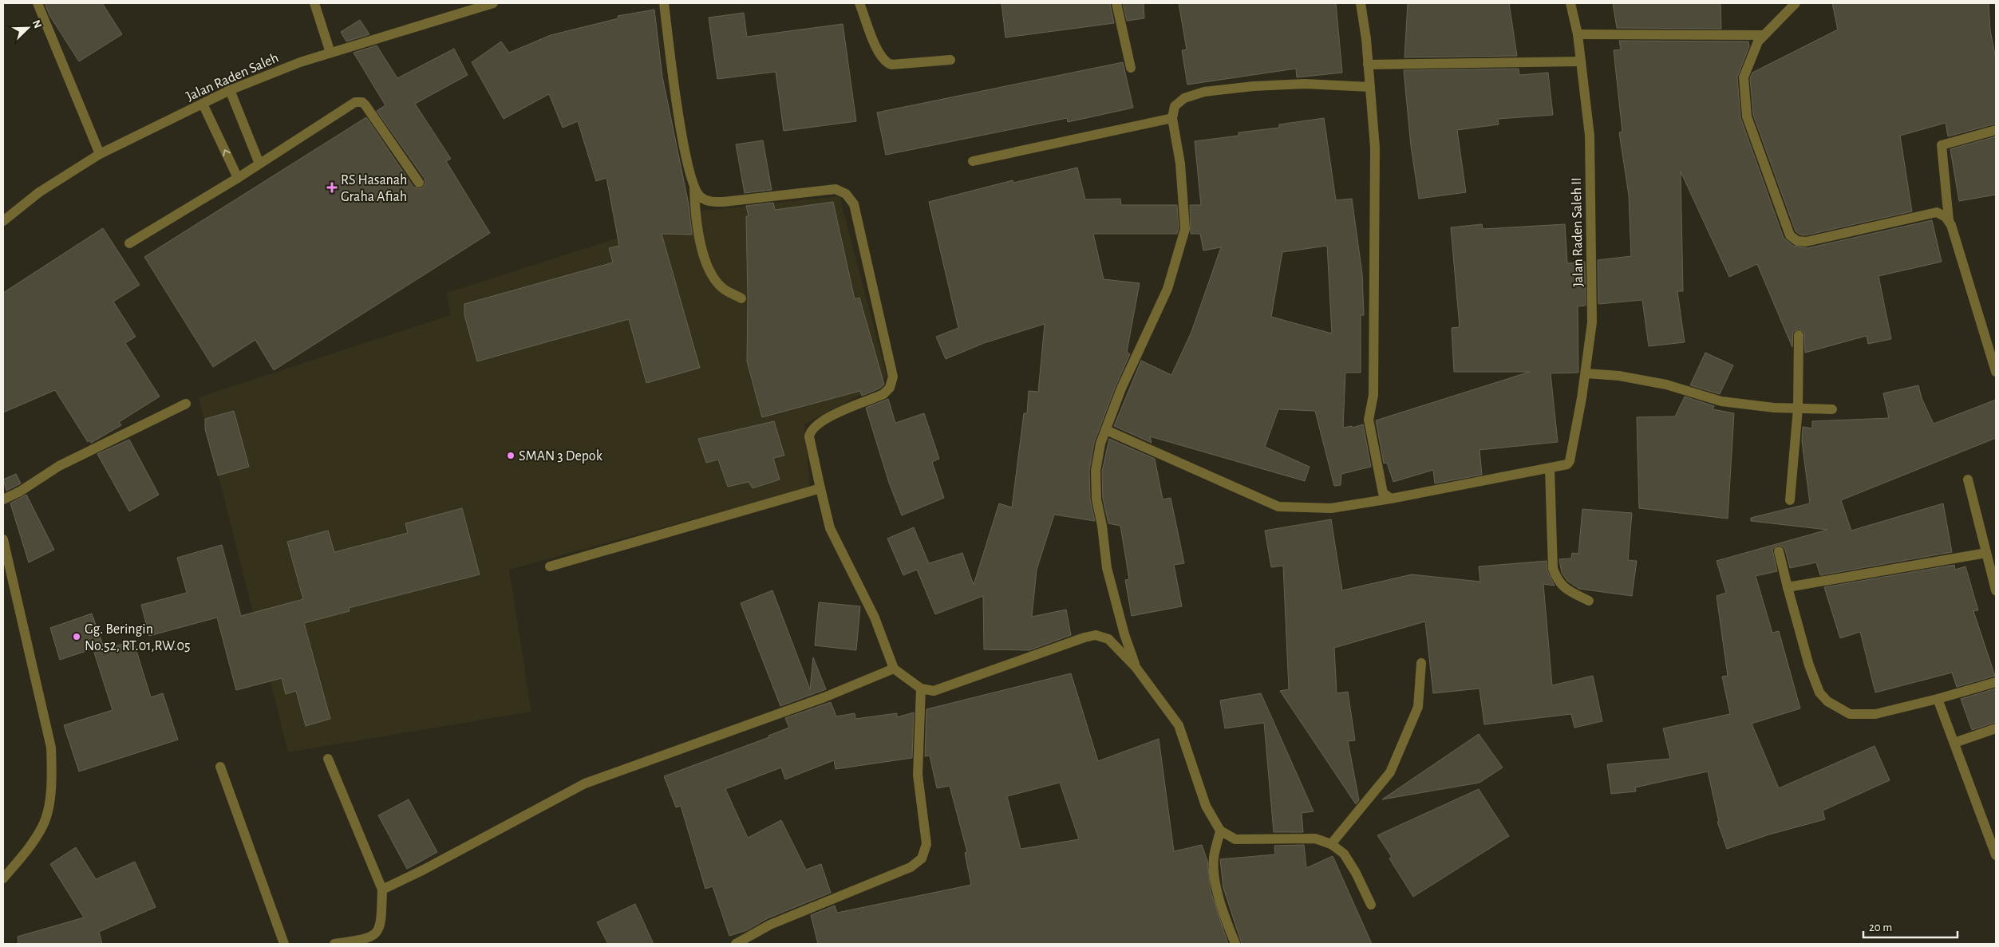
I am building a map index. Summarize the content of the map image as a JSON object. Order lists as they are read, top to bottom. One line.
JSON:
{"streets":{"street":["Jalan Raden Saleh","Jalan Raden Saleh II"]},"places":{"health":["RS Hasanah Graha Afiah"],"other":["SMAN 3 Depok","Gg. Beringin No.52, RT.01,RW.05"]},"scale_bar":"20 m","north":"top right"}
